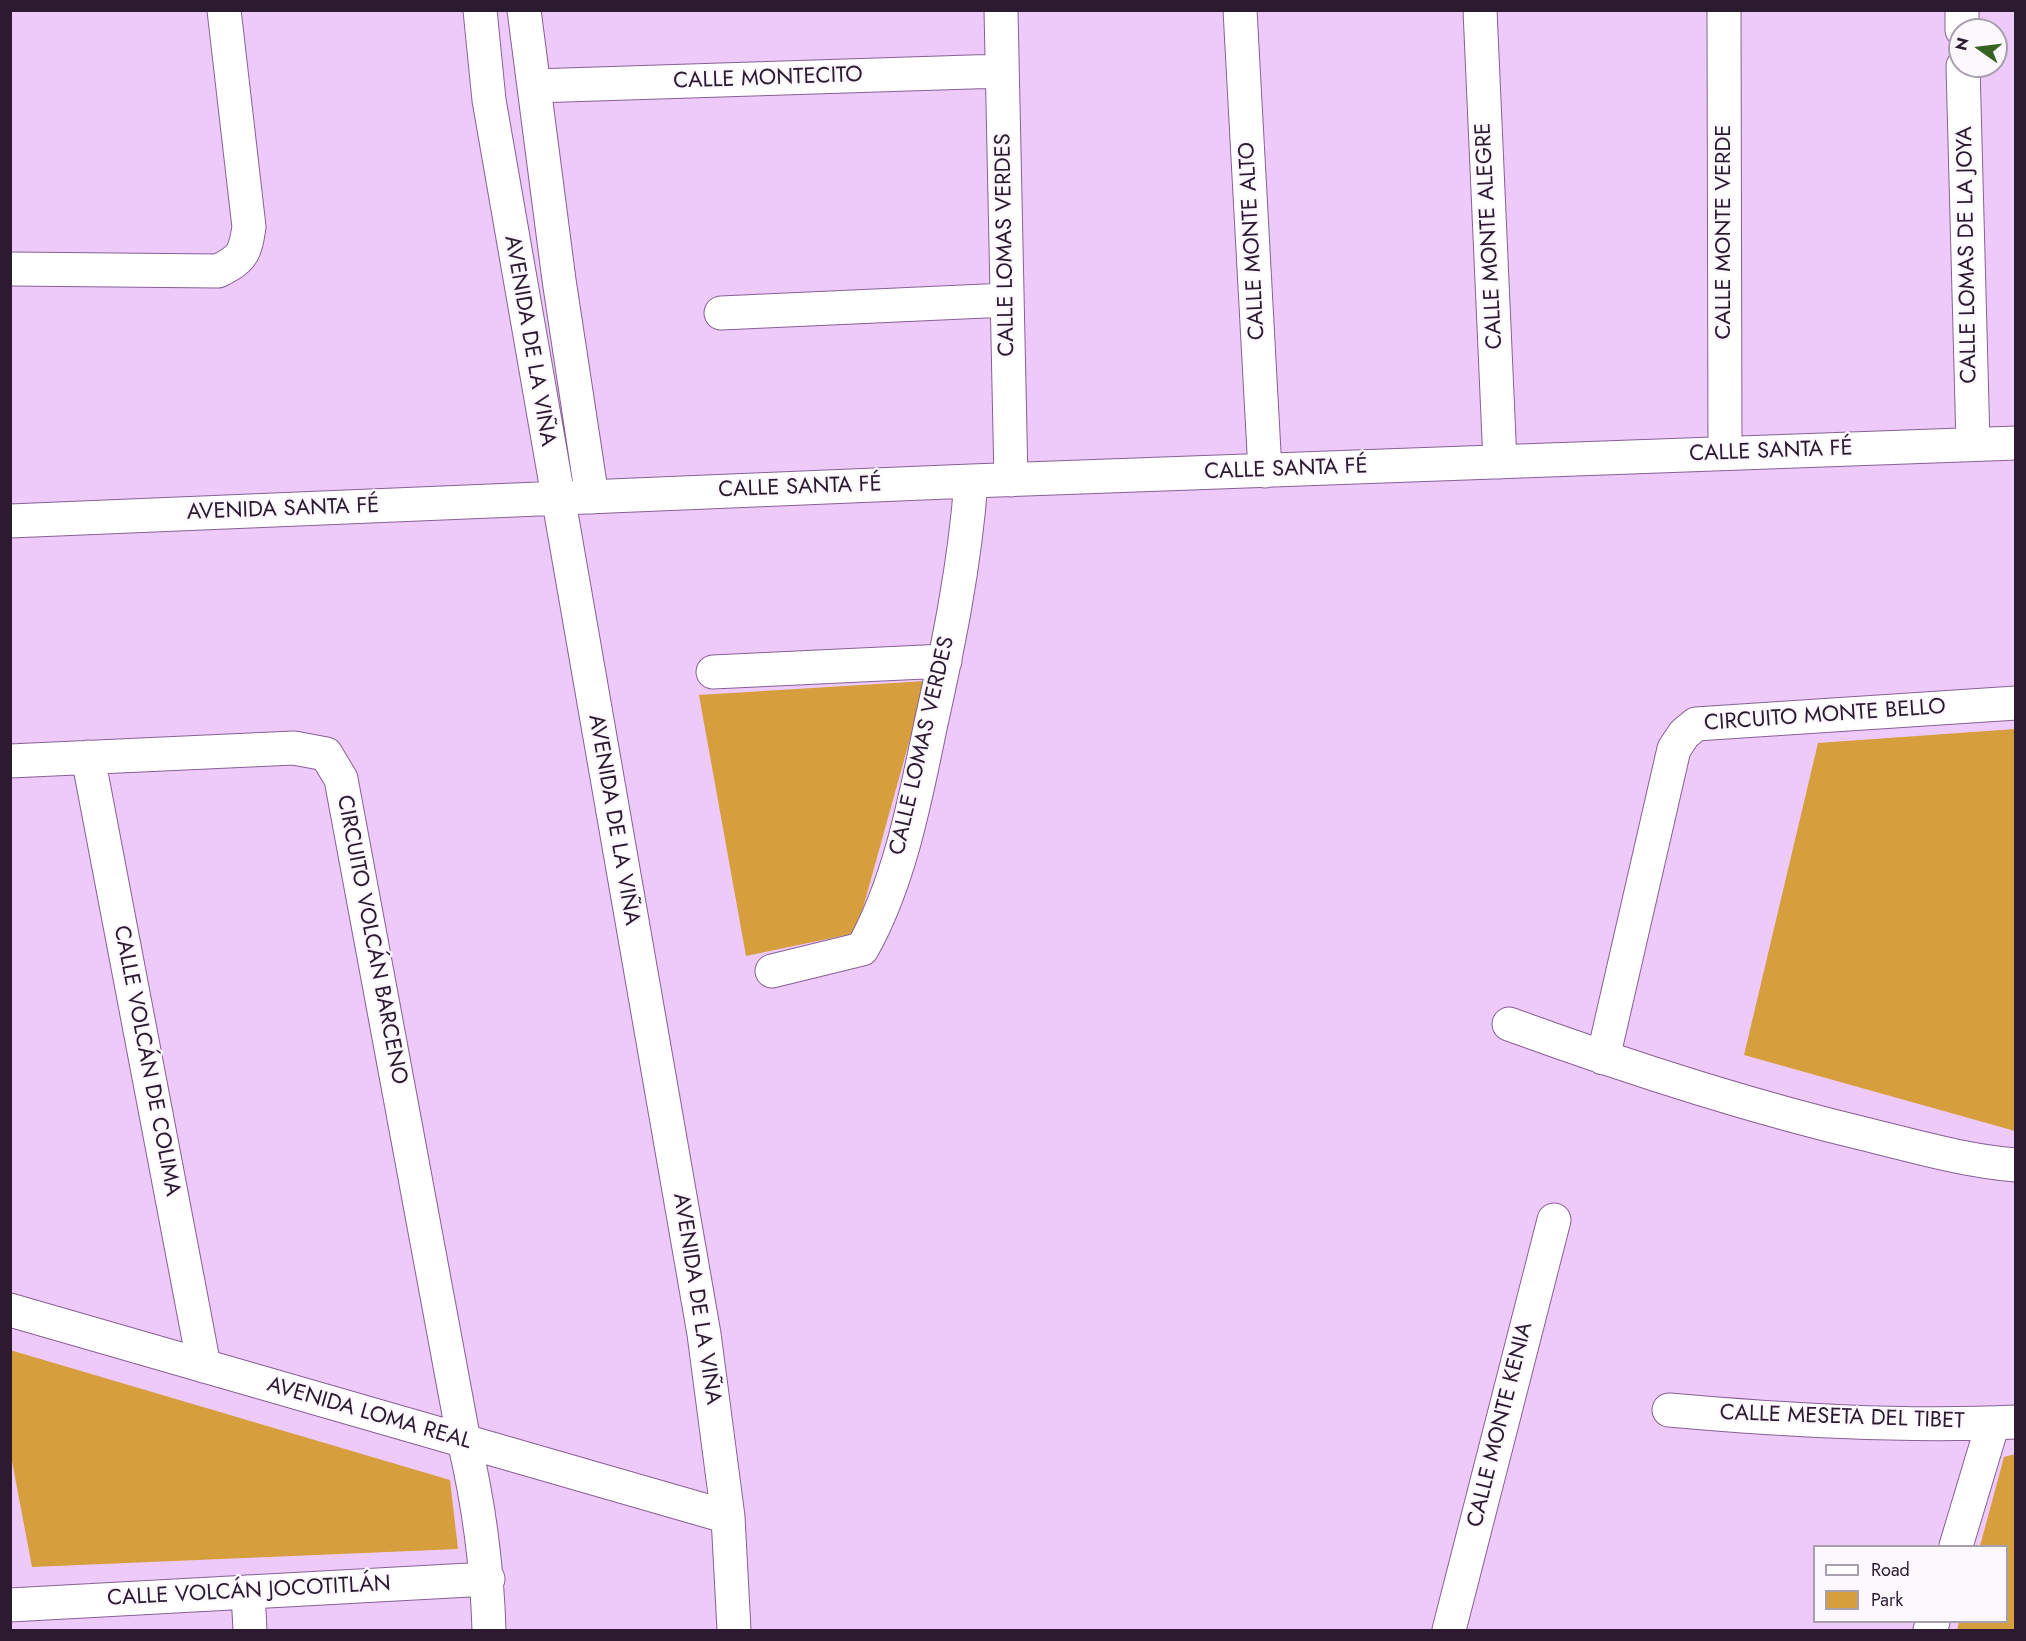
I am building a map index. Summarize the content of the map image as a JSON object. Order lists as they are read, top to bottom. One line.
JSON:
{"streets":{"street":["CALLE MONTECITO","CALLE MONTE VERDE","CALLE MONTE ALEGRE","CALLE MONTE ALTO","CALLE LOMAS VERDES","CALLE LOMAS DE LA JOYA","AVENIDA DE LA VIÑA","CALLE SANTA FÉ","AVENIDA SANTA FÉ","CIRCUITO MONTE BELLO","CIRCUITO VOLCÁN BARCENO","CALLE VOLCÁN DE COLIMA","AVENIDA LOMA REAL","CALLE MESETA DEL TIBET","CALLE MONTE KENIA","CALLE VOLCÁN JOCOTITLÁN"]},"crossings":[["CALLE MONTECITO","CALLE LOMAS VERDES"],["CALLE MONTECITO","AVENIDA DE LA VIÑA"],["CALLE MONTE VERDE","CALLE SANTA FÉ"],["CALLE MONTE ALEGRE","CALLE SANTA FÉ"],["CALLE MONTE ALTO","CALLE SANTA FÉ"],["CALLE LOMAS VERDES","CALLE SANTA FÉ"],["CALLE LOMAS DE LA JOYA","CALLE SANTA FÉ"],["AVENIDA DE LA VIÑA","CALLE SANTA FÉ"],["AVENIDA DE LA VIÑA","AVENIDA SANTA FÉ"],["AVENIDA DE LA VIÑA","AVENIDA LOMA REAL"],["CALLE SANTA FÉ","AVENIDA SANTA FÉ"],["CIRCUITO VOLCÁN BARCENO","CALLE VOLCÁN DE COLIMA"],["CIRCUITO VOLCÁN BARCENO","AVENIDA LOMA REAL"],["CIRCUITO VOLCÁN BARCENO","CALLE VOLCÁN JOCOTITLÁN"],["CALLE VOLCÁN DE COLIMA","AVENIDA LOMA REAL"]],"legend":["Road","Park"],"north":"left"}
